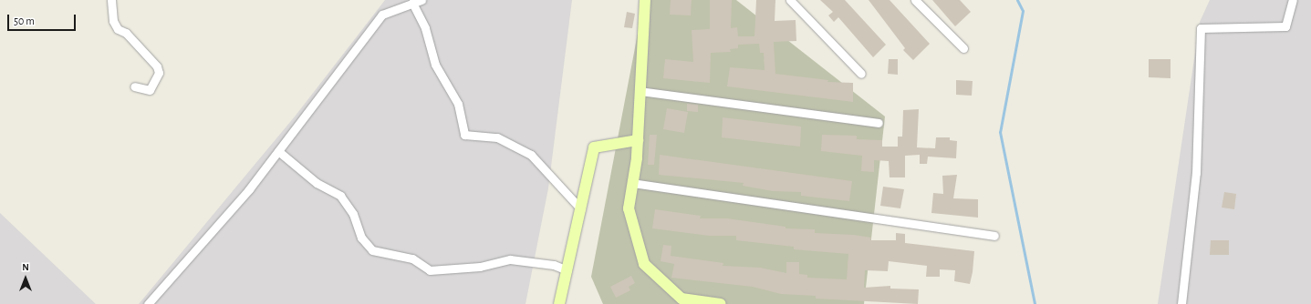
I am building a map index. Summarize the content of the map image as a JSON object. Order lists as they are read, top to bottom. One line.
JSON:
{"scale_bar":"50 m","north":"top"}
